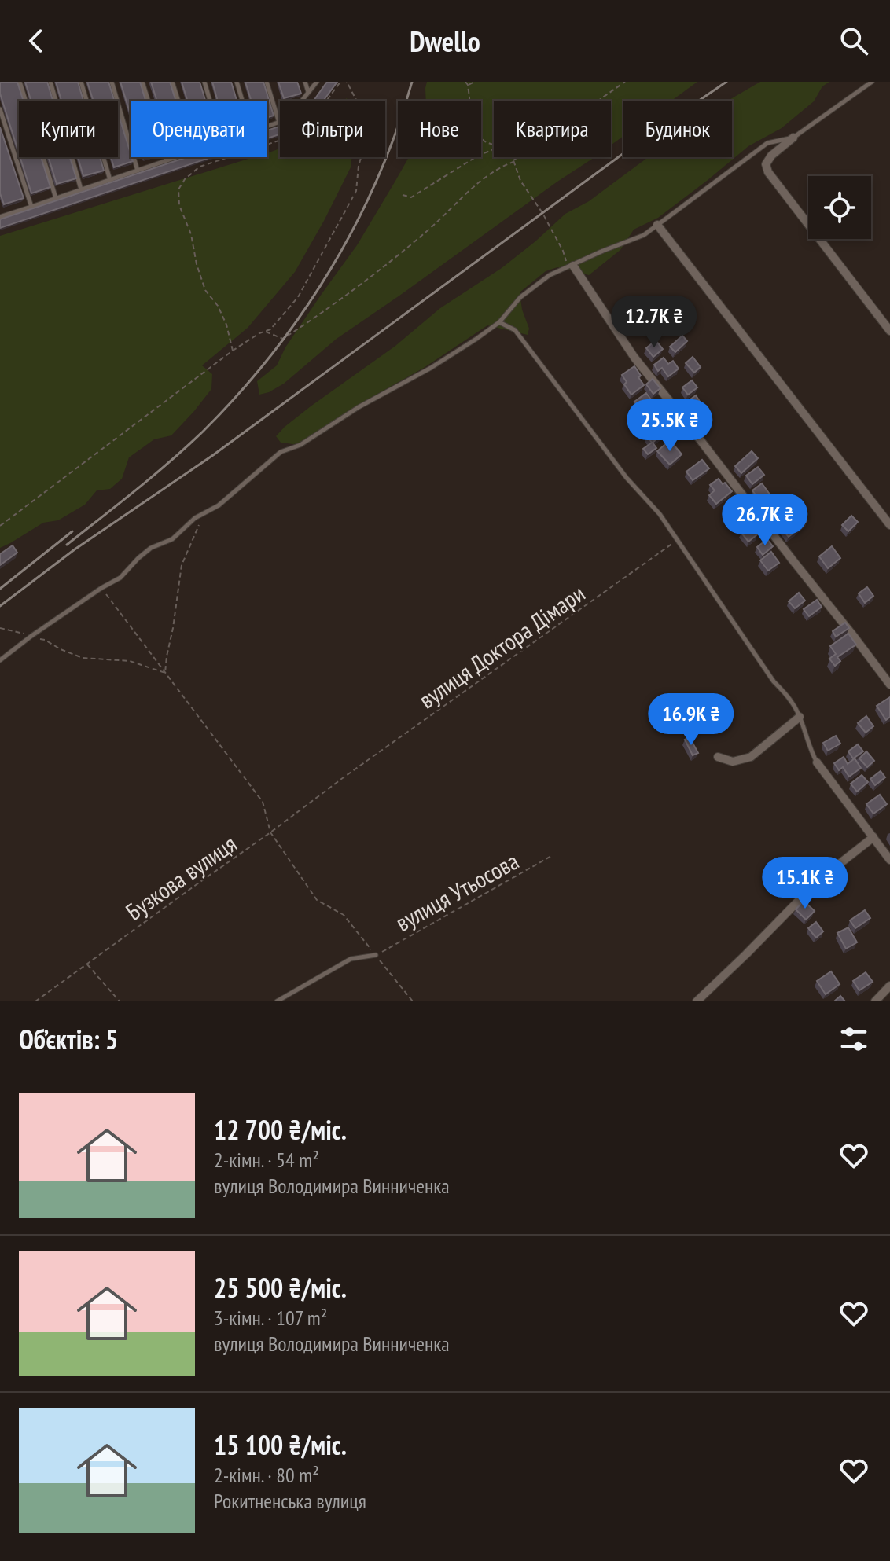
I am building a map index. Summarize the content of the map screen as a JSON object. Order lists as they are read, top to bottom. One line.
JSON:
{"streets":{"path":["вулиця Доктора Дімари","Бузкова вулиця","вулиця Утьосова"]},"crossings":[["вулиця Доктора Дімари","Бузкова вулиця"]],"page":{"header":"Dwello","chip":["Купити","Орендувати","Фільтри","Нове","Квартира","Будинок"],"price":["12.7K ₴","25.5K ₴","26.7K ₴","16.9K ₴","15.1K ₴"],"heading":"Об’єктів: 5","list":[{"name":"12 700 ₴/міс.","note":"2-кімн. · 54 m² · вулиця Володимира Винниченка"},{"name":"25 500 ₴/міс.","note":"3-кімн. · 107 m² · вулиця Володимира Винниченка"},{"name":"15 100 ₴/міс.","note":"2-кімн. · 80 m² · Рокитненська вулиця"}]}}
